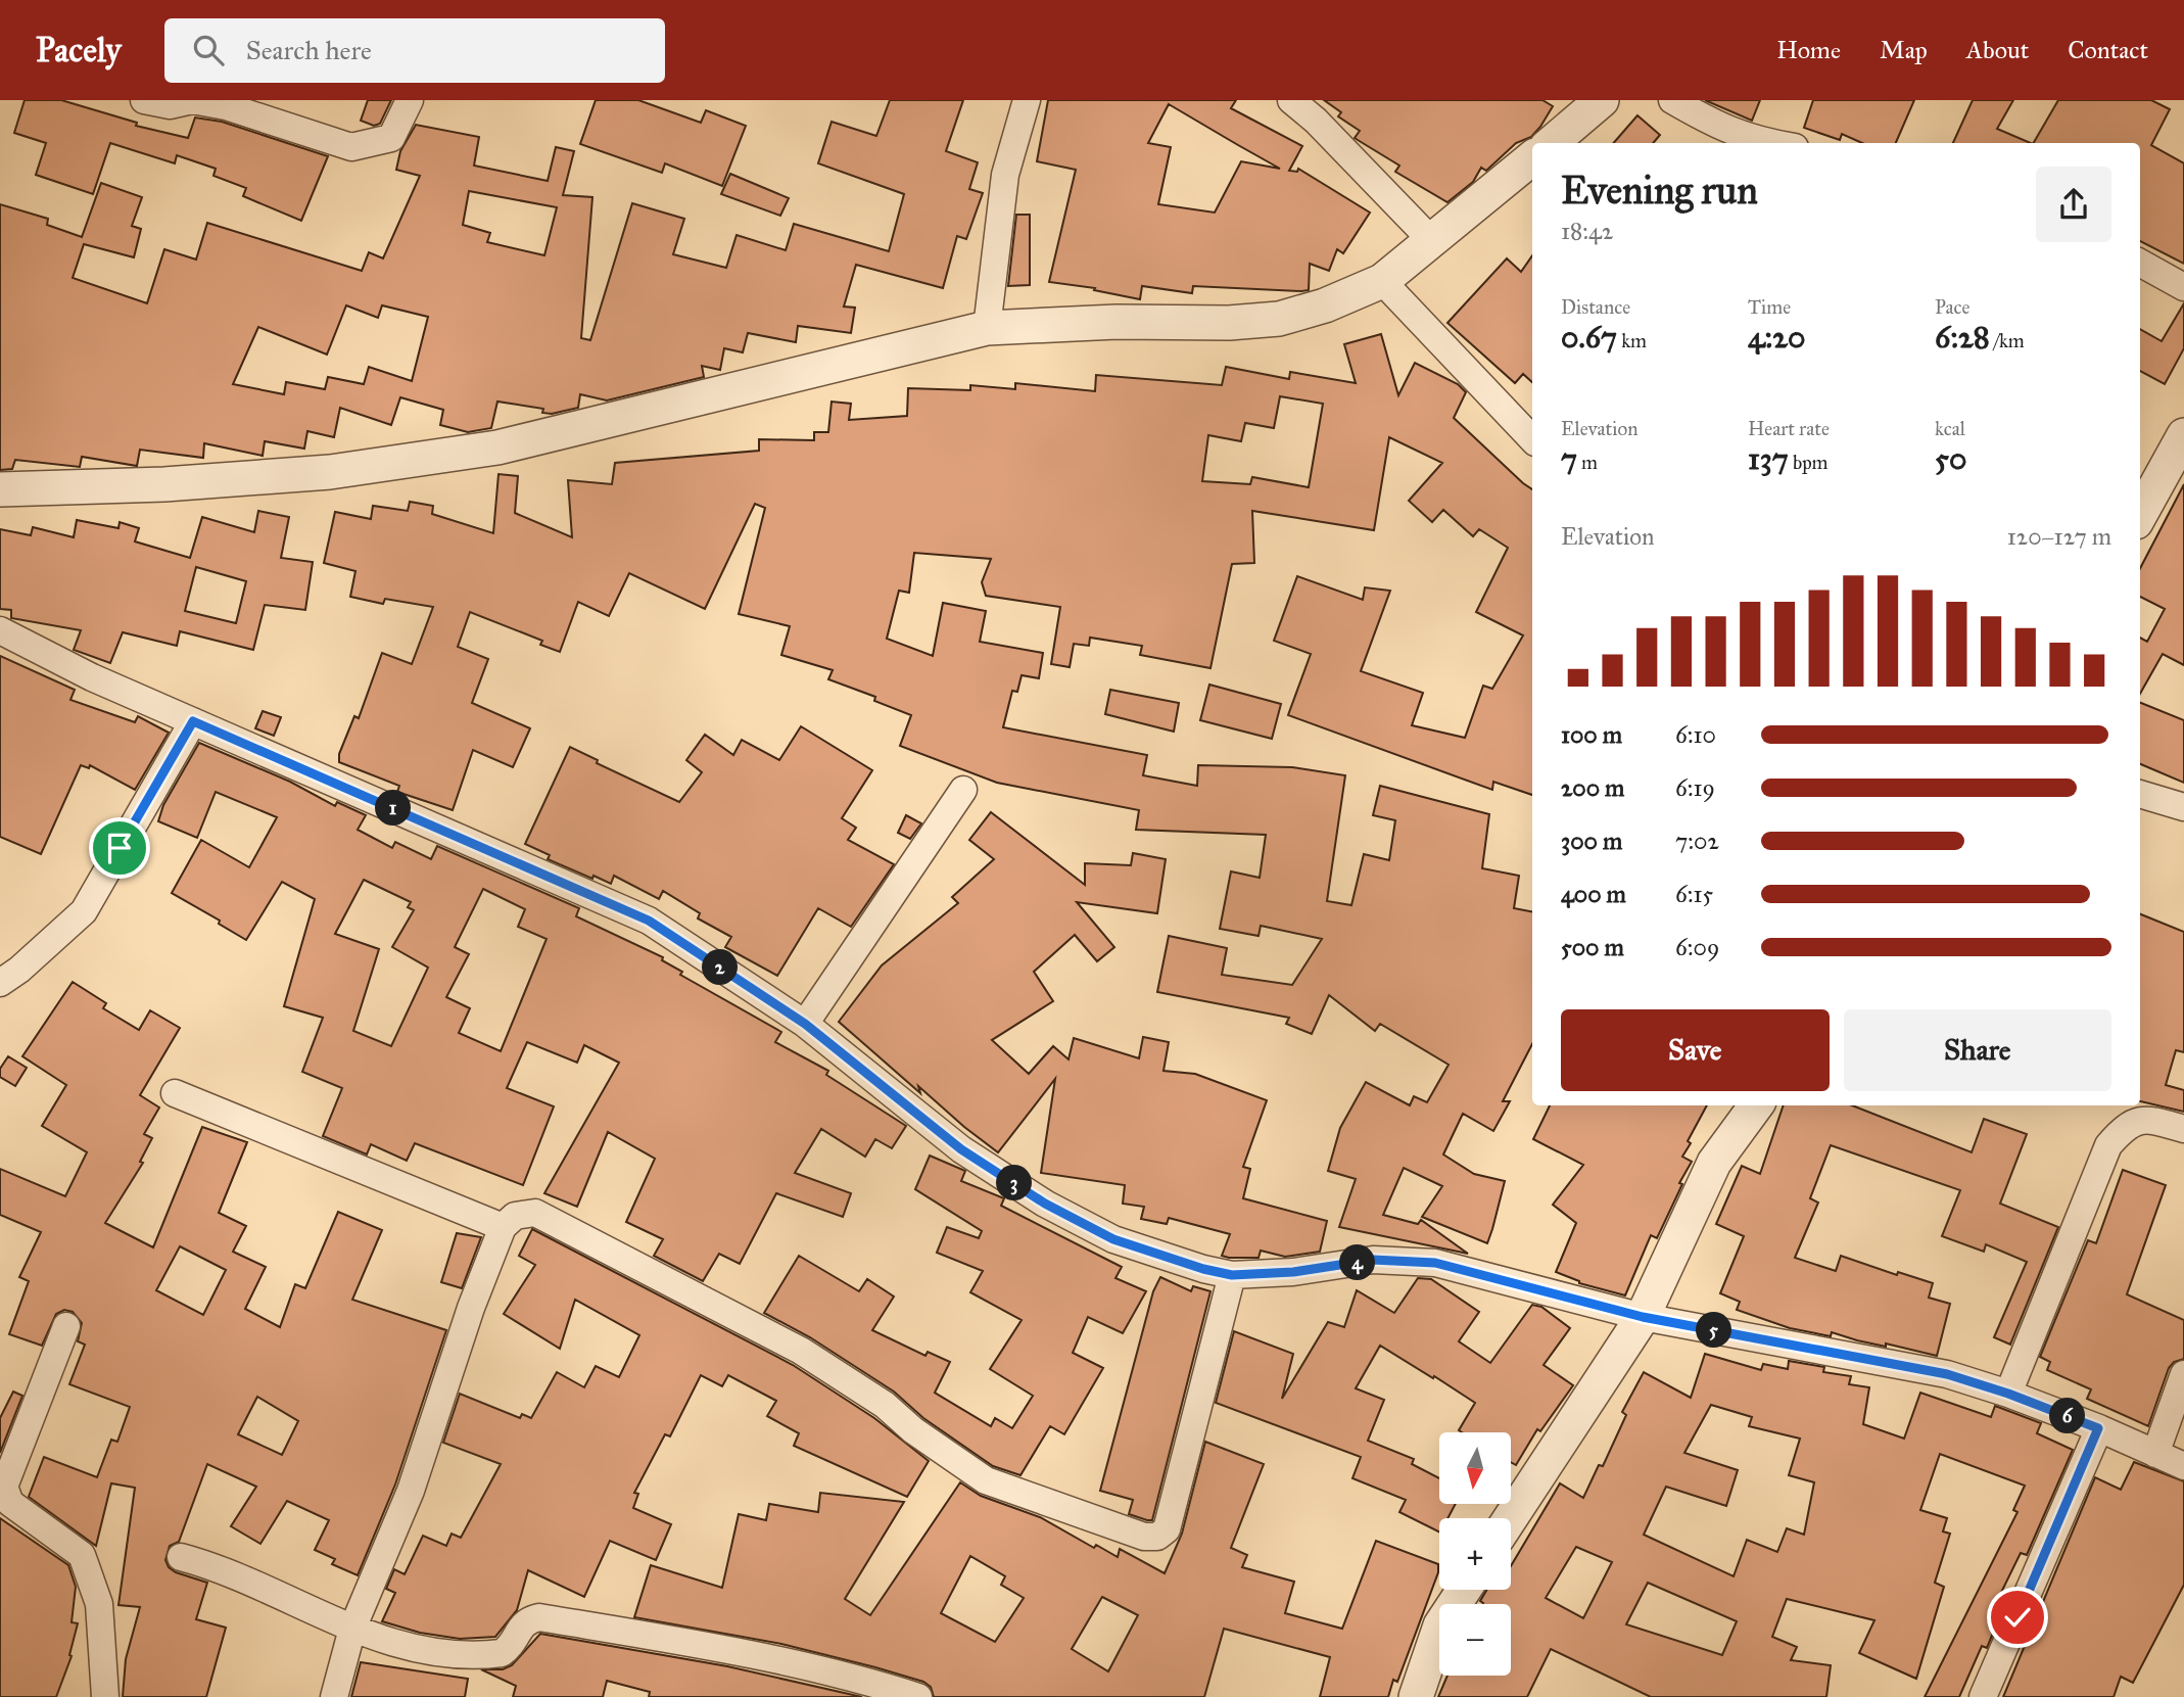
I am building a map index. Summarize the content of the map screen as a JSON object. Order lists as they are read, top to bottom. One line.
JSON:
{"north":"bottom","page":{"header":"Pacely","search":"Search here","nav":["Home","Map","About","Contact"],"heading":["Evening run","18:42"],"stats":[["Distance","0.67 km"],["Time","4:20"],["Pace","6:28 /km"],["Elevation","7 m"],["Heart rate","137 bpm"],["kcal","50"]],"chart":["Elevation","120–127 m"],"list":[{"name":"100 m","note":"6:10"},{"name":"200 m","note":"6:19"},{"name":"300 m","note":"7:02"},{"name":"400 m","note":"6:15"},{"name":"500 m","note":"6:09"}],"pins":["1","2","3","4","5","6"],"buttons":["Save","Share"],"map_buttons":["+","−"]}}
